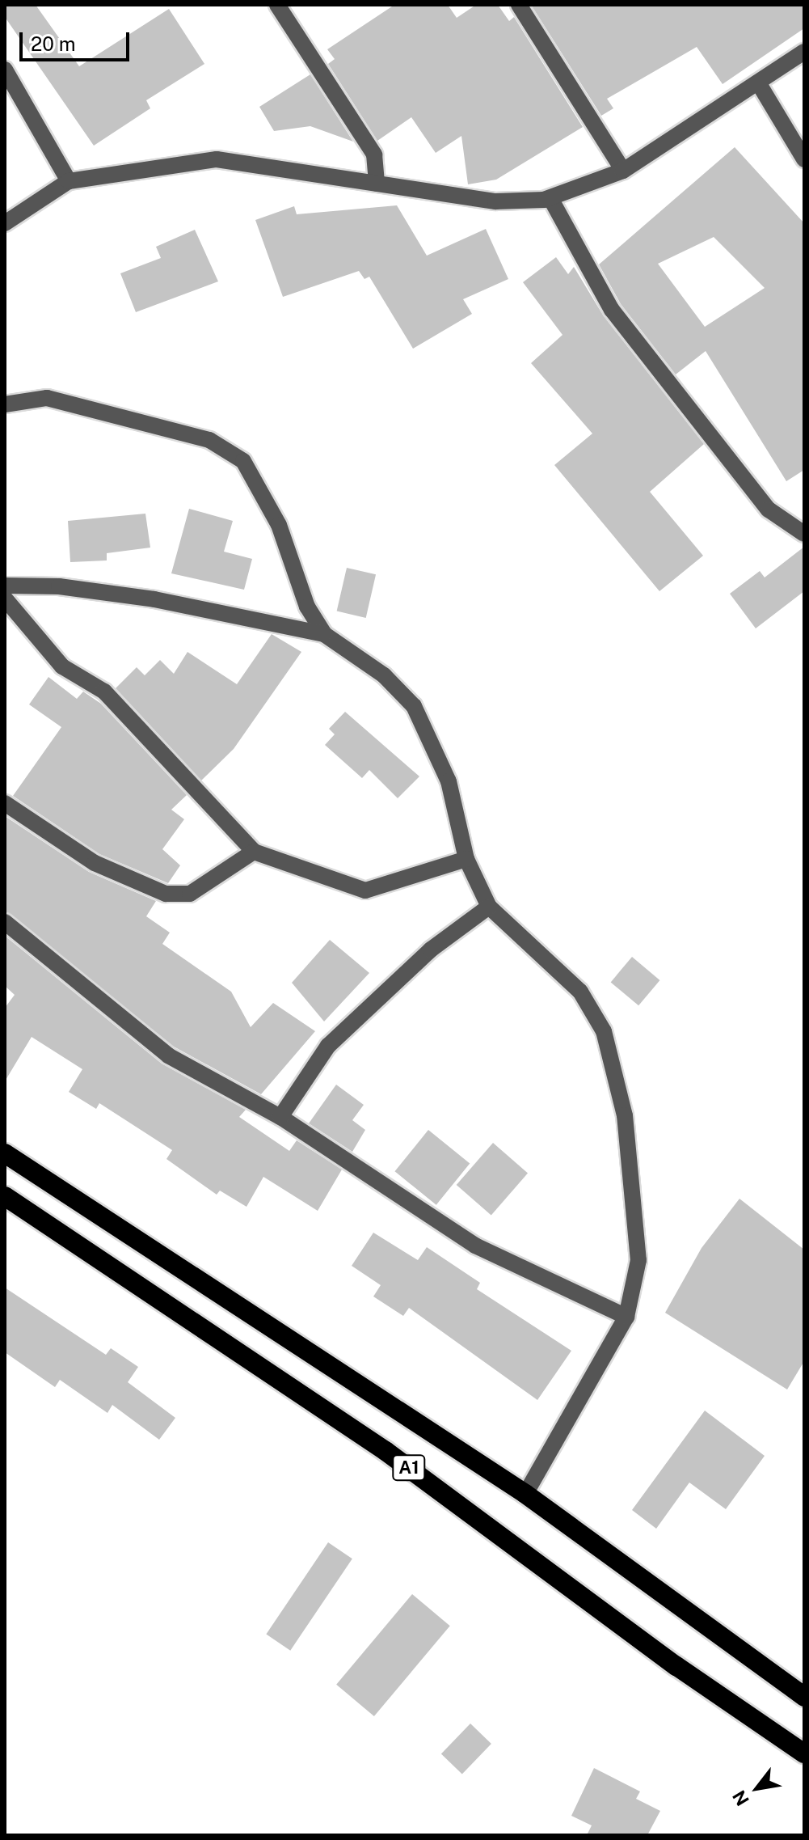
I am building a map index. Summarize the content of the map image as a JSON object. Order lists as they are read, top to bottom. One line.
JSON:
{"streets":{"highway":["A1"]},"scale_bar":"20 m","north":"bottom left"}
